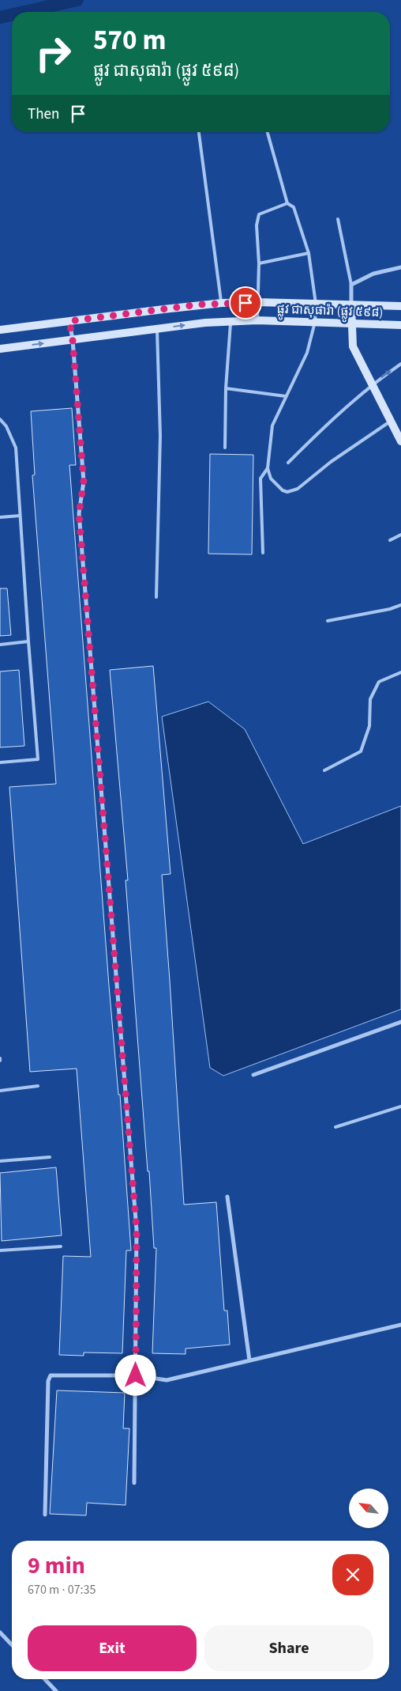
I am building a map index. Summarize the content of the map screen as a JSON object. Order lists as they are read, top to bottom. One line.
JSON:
{"streets":{"main road":["ផ្លូវ ជាសុផារ៉ា (ផ្លូវ ៥៩៨)"]},"north":"top left","page":{"turn":["570 m","ផ្លូវ ជាសុផារ៉ា (ផ្លូវ ៥៩៨)"],"then":"Then","heading":["9 min","670 m · 07:35"],"buttons":["Exit","Share"]}}
